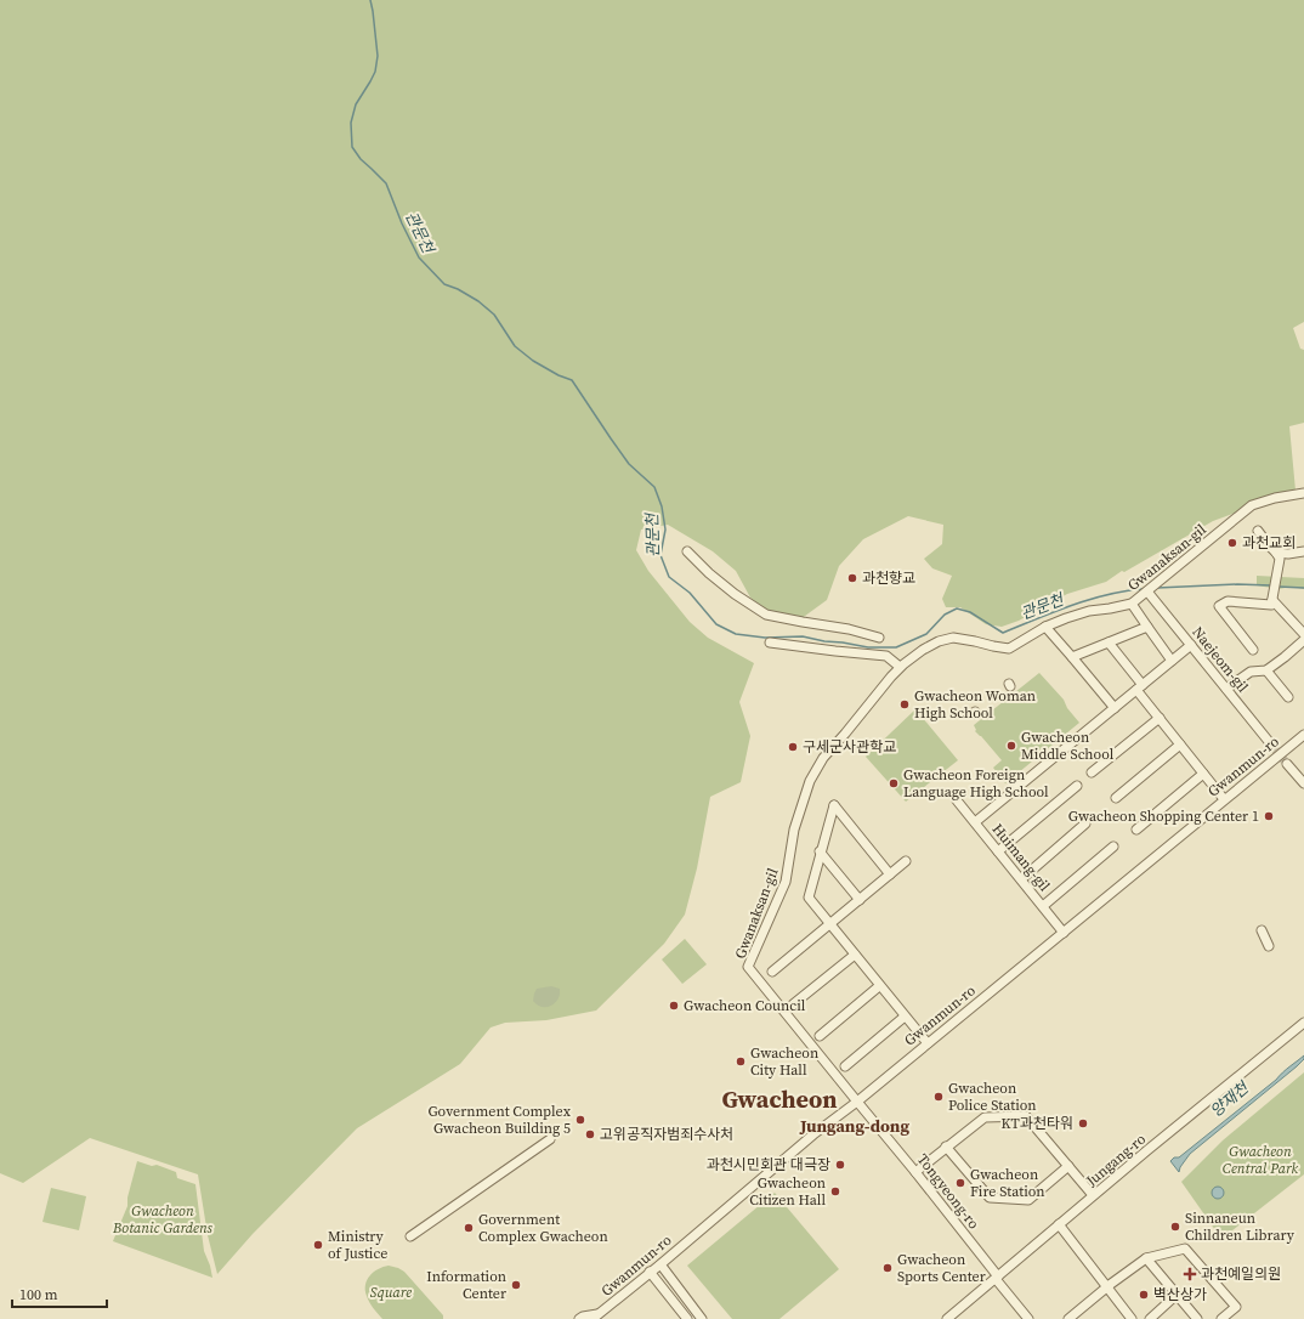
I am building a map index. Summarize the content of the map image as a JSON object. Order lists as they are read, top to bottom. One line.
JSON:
{"streets":{"street":["Gwanaksan-gil","Naejeom-gil","Gwanmun-ro","Huimang-gil","Jungang-ro","Tongyeong-ro"]},"crossings":[["Gwanaksan-gil","Naejeom-gil"],["Gwanaksan-gil","Gwanmun-ro"],["Gwanaksan-gil","Tongyeong-ro"],["Gwanmun-ro","Huimang-gil"],["Gwanmun-ro","Tongyeong-ro"],["Jungang-ro","Tongyeong-ro"]],"districts":["Gwacheon","Jungang-dong"],"water":["관문천","양재천"],"parks":["Gwacheon Central Park","Gwacheon Botanic Gardens","Square"],"places":{"other":["과천교회","과천향교","Gwacheon Woman High School","Gwacheon Middle School","구세군사관학교","Gwacheon Foreign Language High School","Gwacheon Shopping Center 1","Gwacheon Council","Gwacheon City Hall","Gwacheon Police Station","Government Complex Gwacheon Building 5","KT과천타워","고위공직자범죄수사처","과천시민회관 대극장","Gwacheon Fire Station","Gwacheon Citizen Hall","Sinnaneun Children Library","Government Complex Gwacheon","Ministry of Justice","Gwacheon Sports Center","Information Center","벽산상가"],"health":["과천예일의원"]},"scale_bar":"100 m"}
